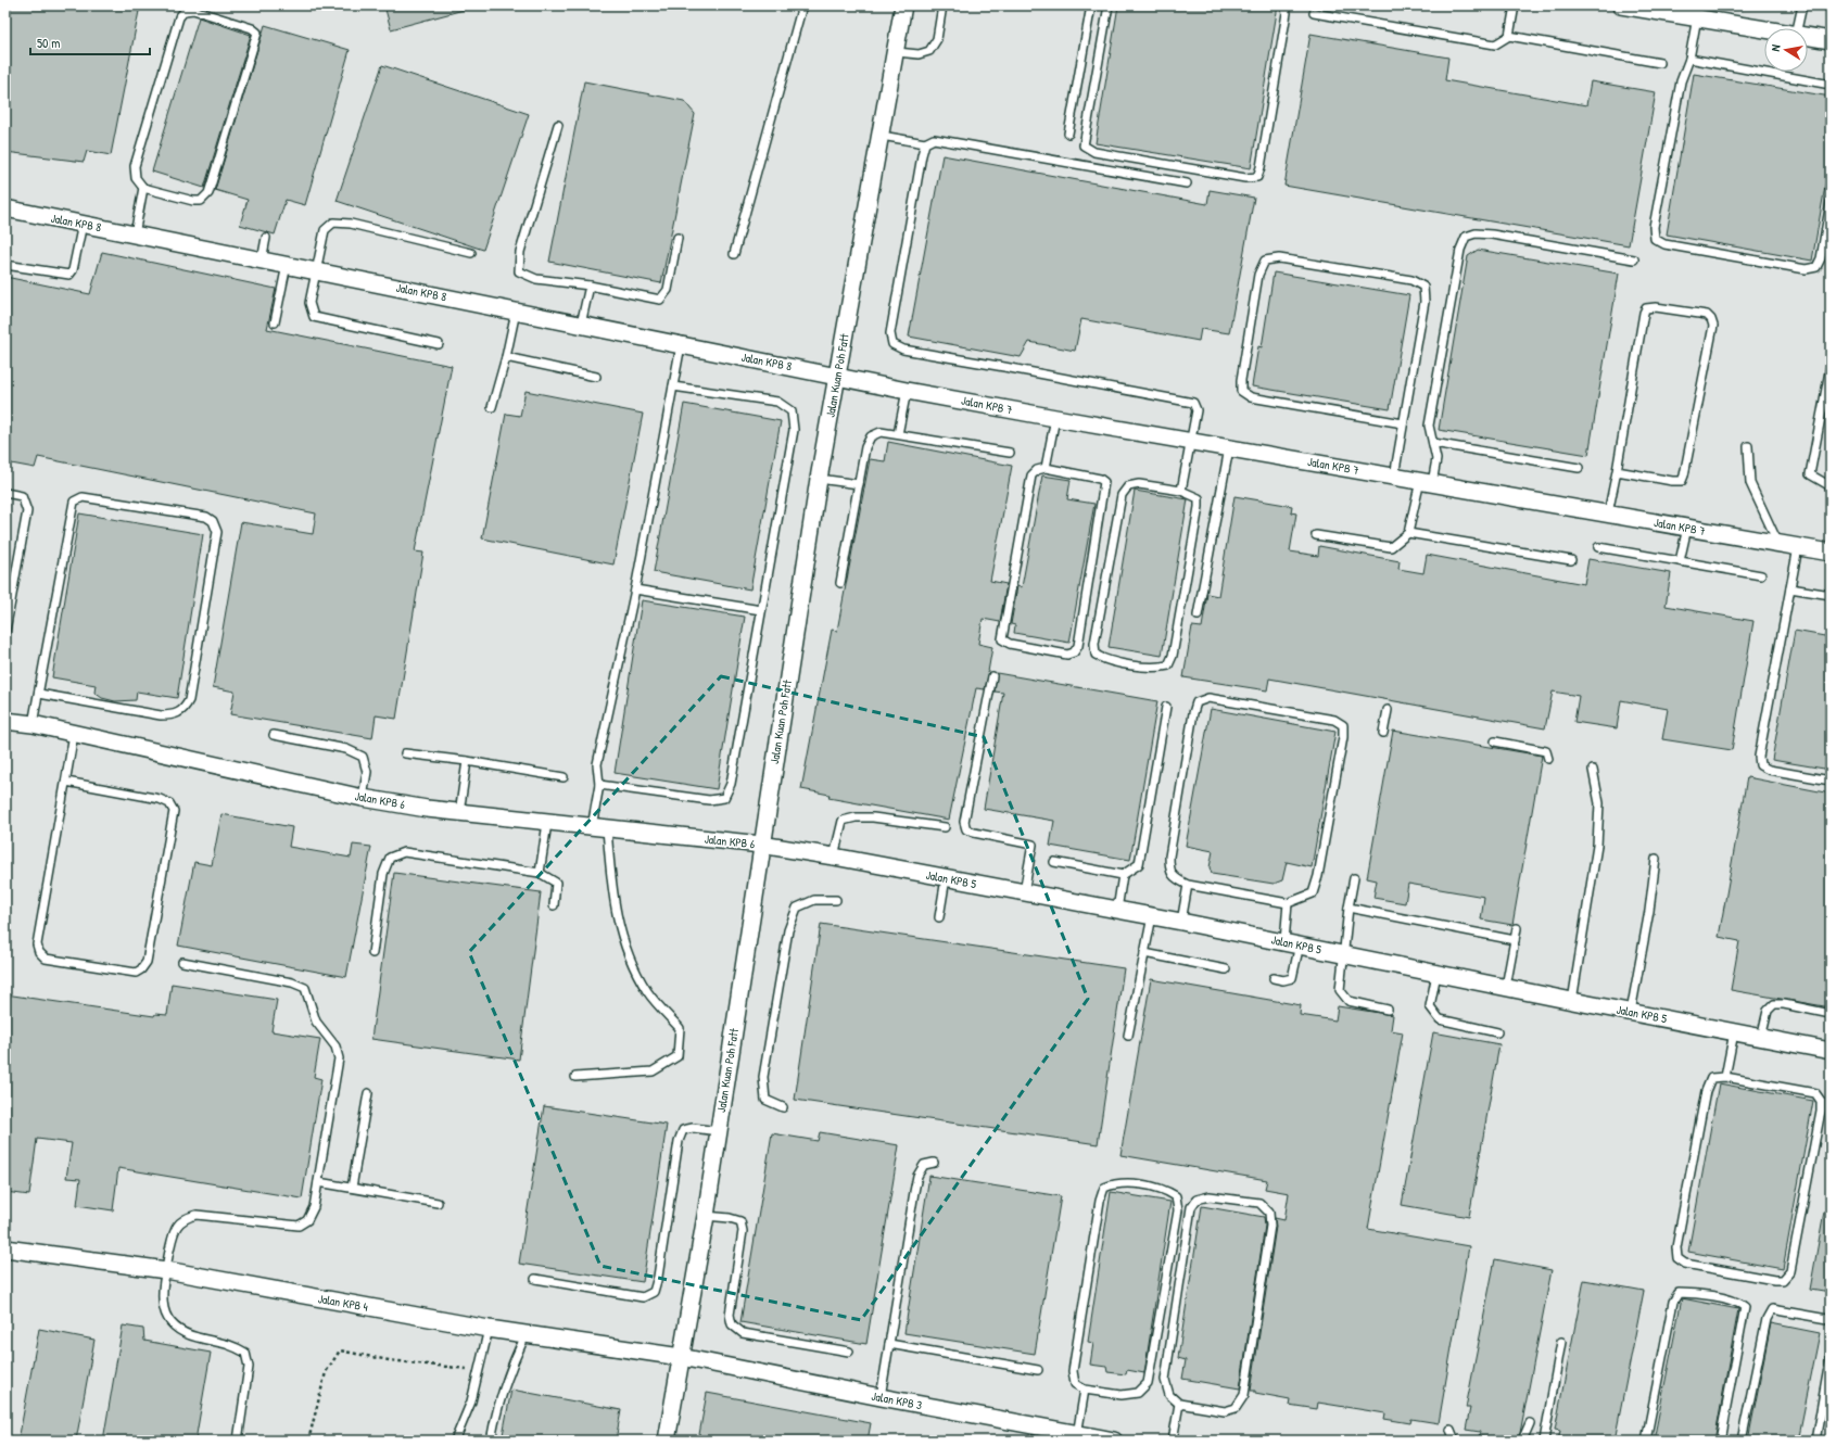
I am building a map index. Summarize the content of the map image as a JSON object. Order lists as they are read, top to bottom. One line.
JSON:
{"streets":{"street":["Jalan KPB 8","Jalan Kuan Poh Fatt","Jalan KPB 7","Jalan KPB 6","Jalan KPB 5","Jalan KPB 4","Jalan KPB 3"]},"crossings":[["Jalan KPB 8","Jalan Kuan Poh Fatt"],["Jalan KPB 8","Jalan KPB 7"],["Jalan Kuan Poh Fatt","Jalan KPB 7"],["Jalan Kuan Poh Fatt","Jalan KPB 6"],["Jalan Kuan Poh Fatt","Jalan KPB 5"],["Jalan Kuan Poh Fatt","Jalan KPB 4"],["Jalan Kuan Poh Fatt","Jalan KPB 3"],["Jalan KPB 6","Jalan KPB 5"],["Jalan KPB 4","Jalan KPB 3"]],"scale_bar":"50 m","north":"left"}
